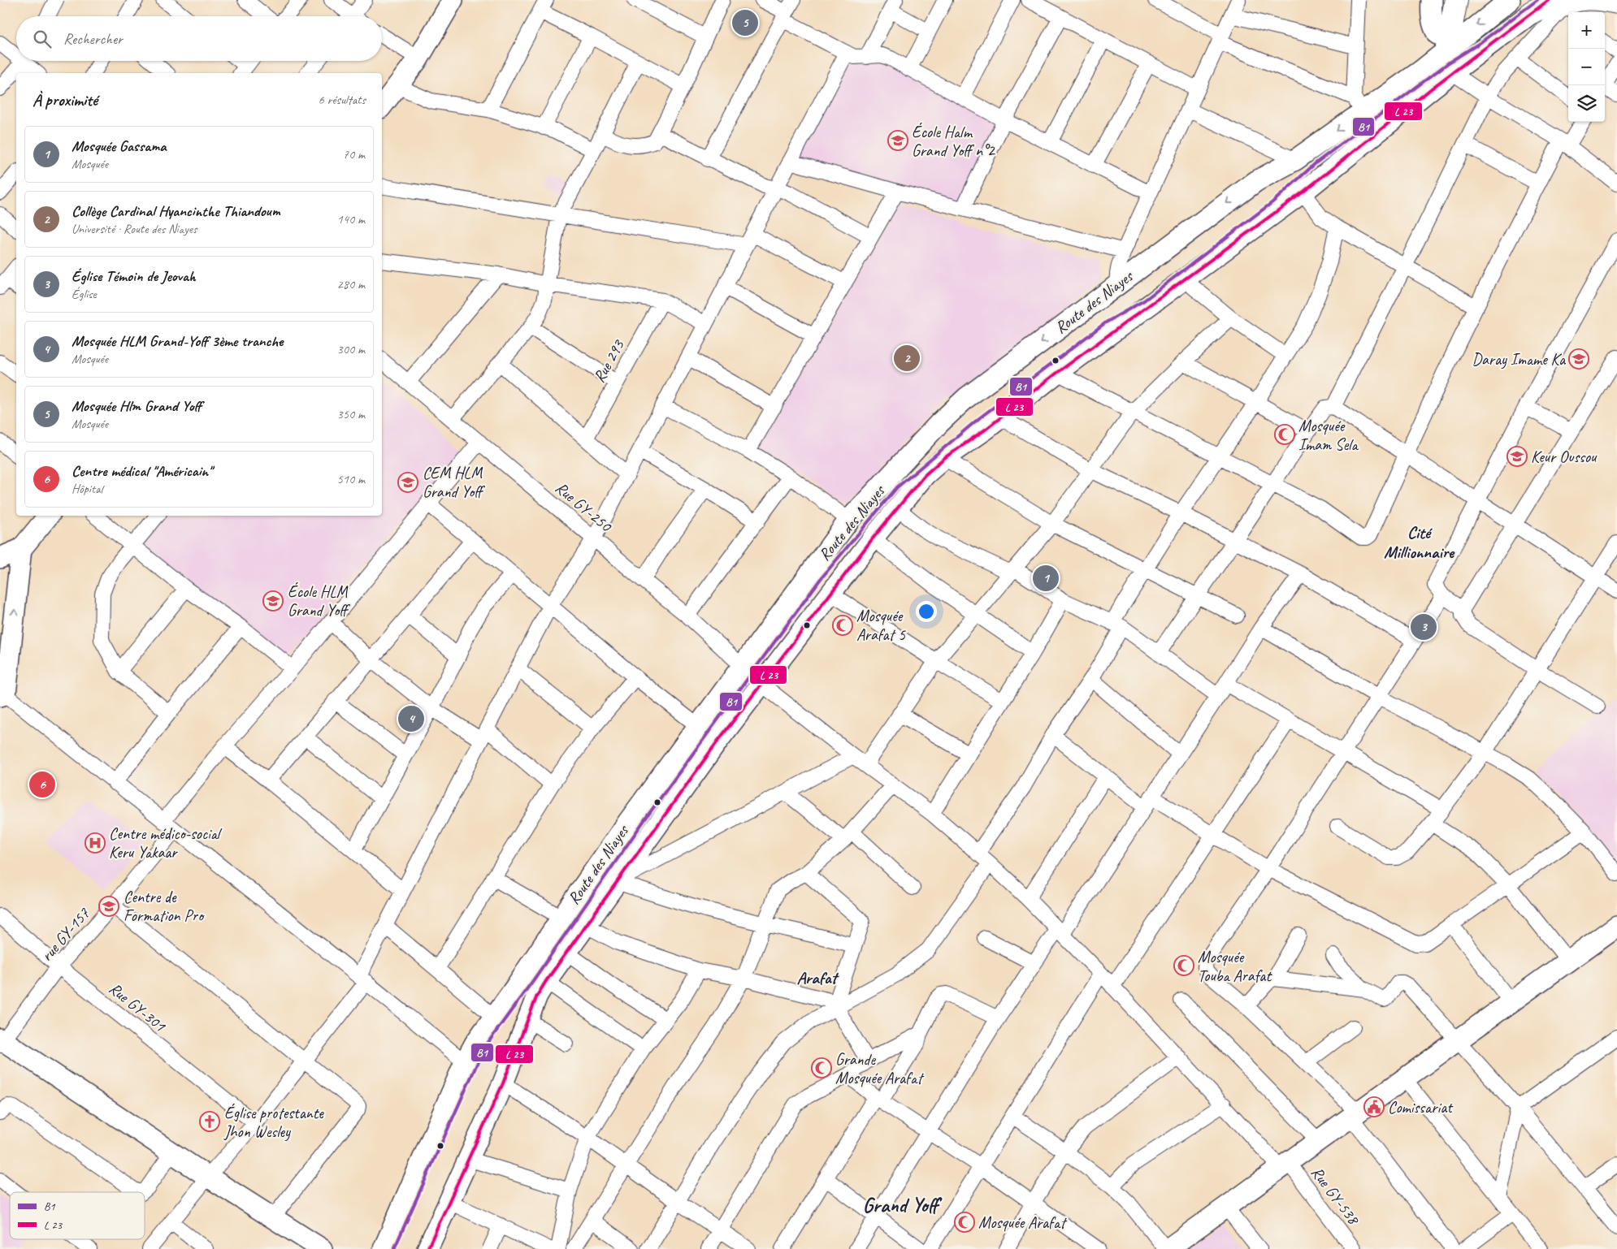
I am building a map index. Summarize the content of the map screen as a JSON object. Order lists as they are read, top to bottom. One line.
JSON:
{"streets":{"main road":["Route des Niayes"],"street":["Rue 293","Rue GY-250","rue GY-157","Rue GY-301","Rue GY-538"]},"crossings":[["Route des Niayes","Rue GY-250"],["Rue GY-250","rue GY-157"],["Rue GY-250","Rue GY-538"],["rue GY-157","Rue GY-301"]],"districts":["Cité Millionnaire","Arafat","Grand Yoff"],"places":{"school or university":["École Halm Grand Yoff n°2","Daray Imame Ka","Keur Oussou","CEM HLM Grand Yoff","École HLM Grand Yoff","Centre de Formation Pro"],"mosque":["Mosquée Imam Sela","Mosquée Arafat 5","Mosquée Touba Arafat","Grande Mosquée Arafat","Mosquée Arafat"],"hospital":["Centre médico-social Keru Yakaar"],"public building":["Comissariat"],"church":["Église protestante Jhon Wesley"]},"lines":["transit line B1"],"legend":["B1","L 23"],"page":{"pins":["5","2","1","3","4","6"],"map_buttons":["+","−"],"search":"Rechercher","heading":["À proximité","6 résultats"],"list":[{"mark":"1","name":"Mosquée Gassama","note":"Mosquée","value":"70 m"},{"mark":"2","name":"Collège Cardinal Hyancinthe Thiandoum","note":"Université · Route des Niayes","value":"140 m"},{"mark":"3","name":"Église Témoin de Jeovah","note":"Église","value":"280 m"},{"mark":"4","name":"Mosquée HLM Grand-Yoff 3ème tranche","note":"Mosquée","value":"300 m"},{"mark":"5","name":"Mosquée Hlm Grand Yoff","note":"Mosquée","value":"350 m"},{"mark":"6","name":"Centre médical \"Américain\"","note":"Hôpital","value":"510 m"}]}}
